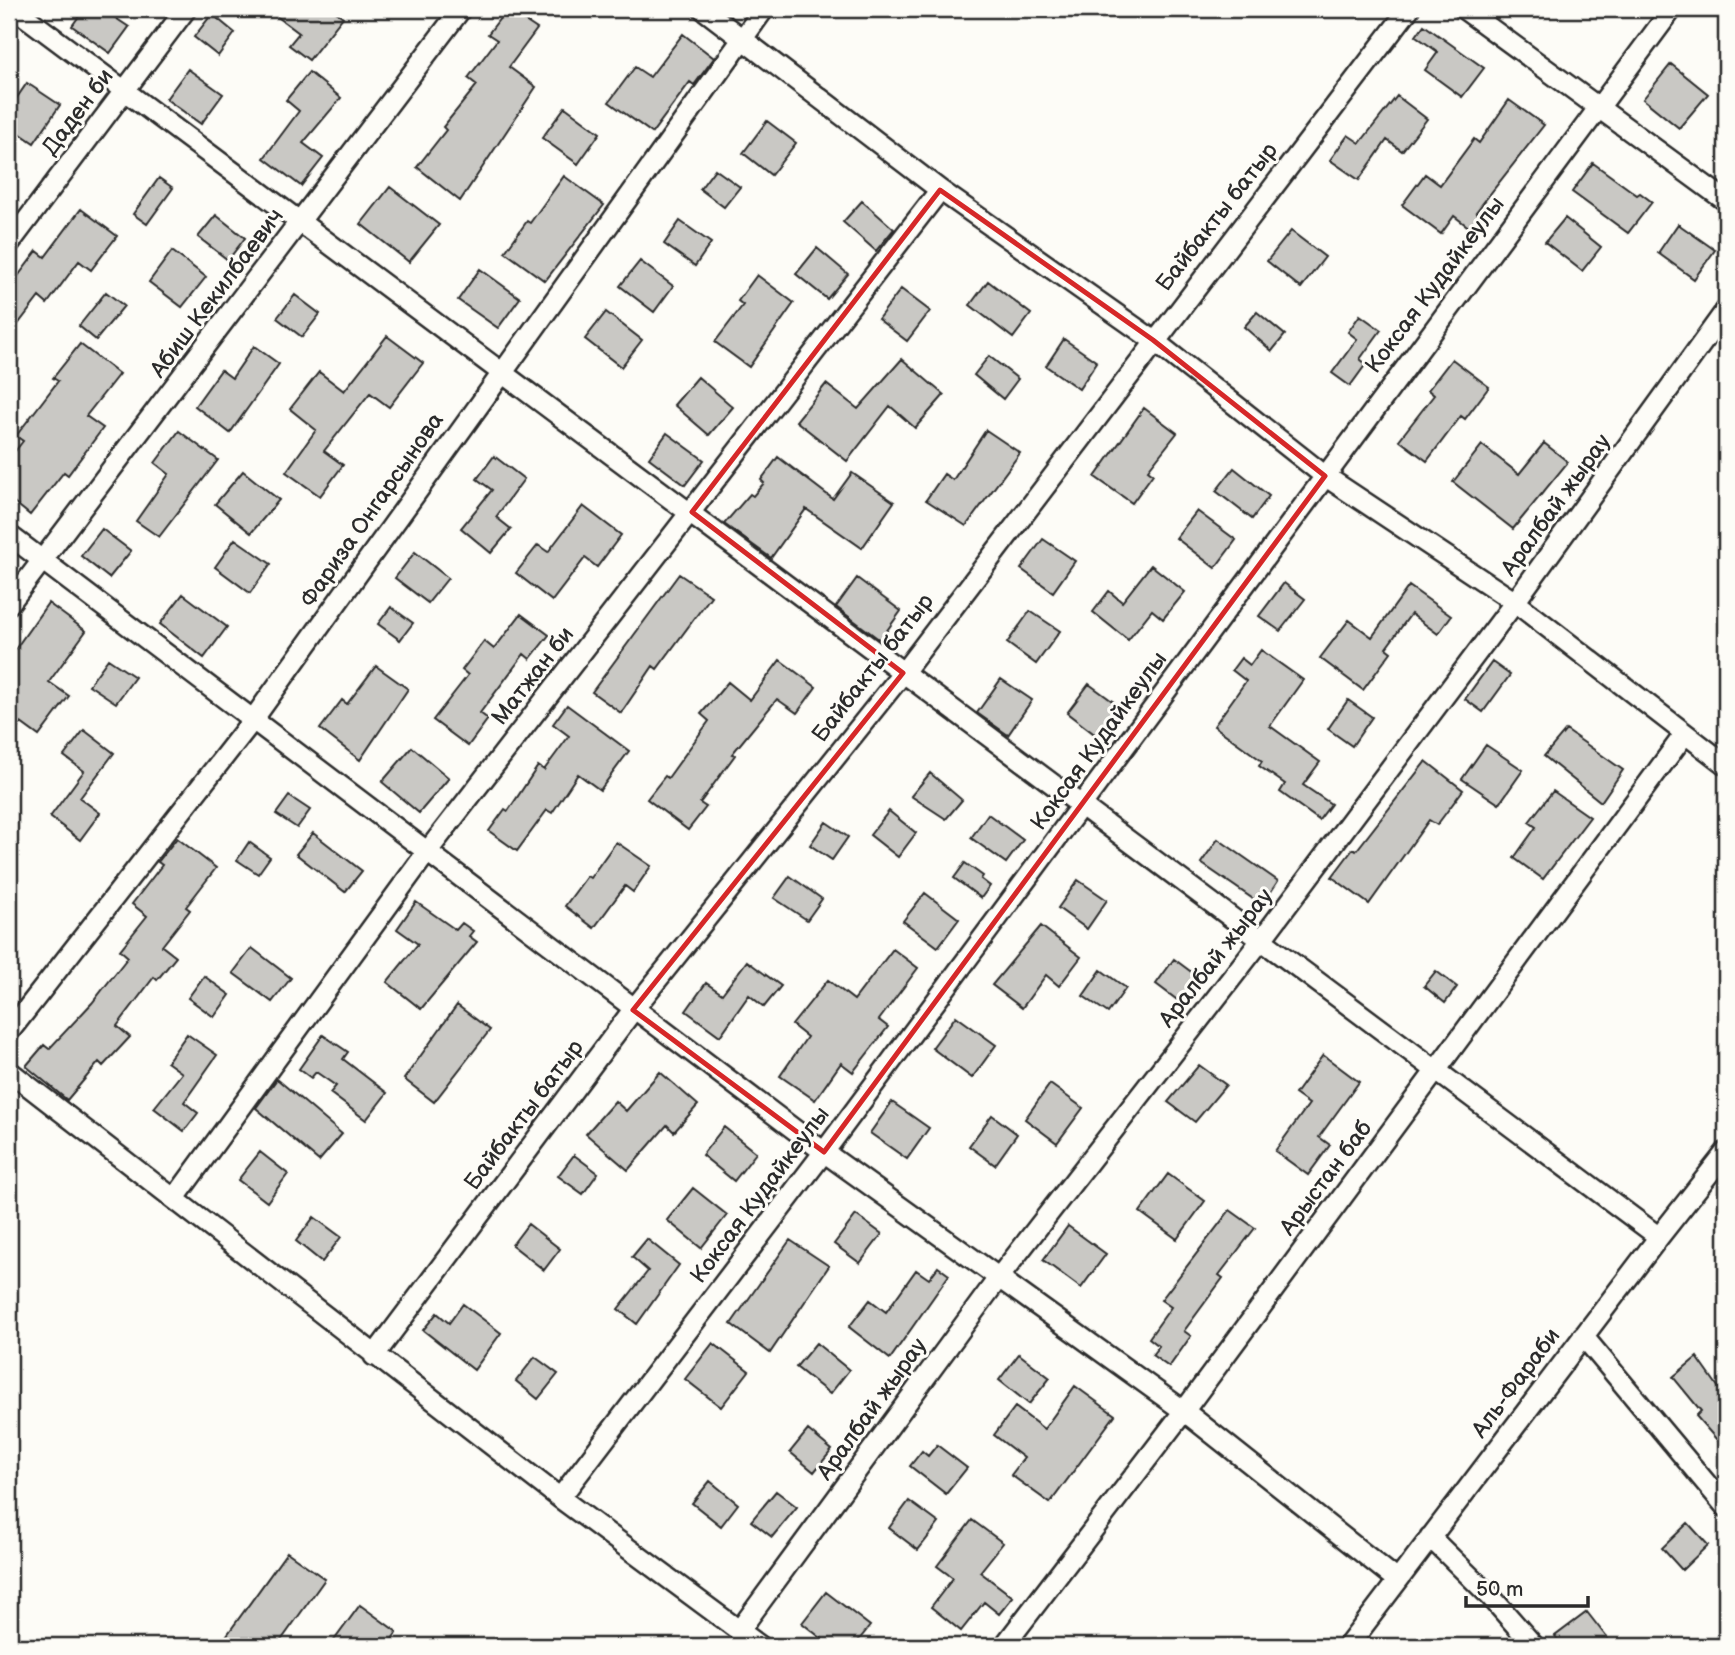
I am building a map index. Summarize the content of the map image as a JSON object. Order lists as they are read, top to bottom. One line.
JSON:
{"streets":{"street":["Даден би","Байбакты батыр","Коксая Кудайкеулы","Абиш Кекилбаевич","Аралбай жырау","Фариза Онгарсынова","Матжан би","Арыстан баб","Аль-Фараби"]},"scale_bar":"50 m"}
